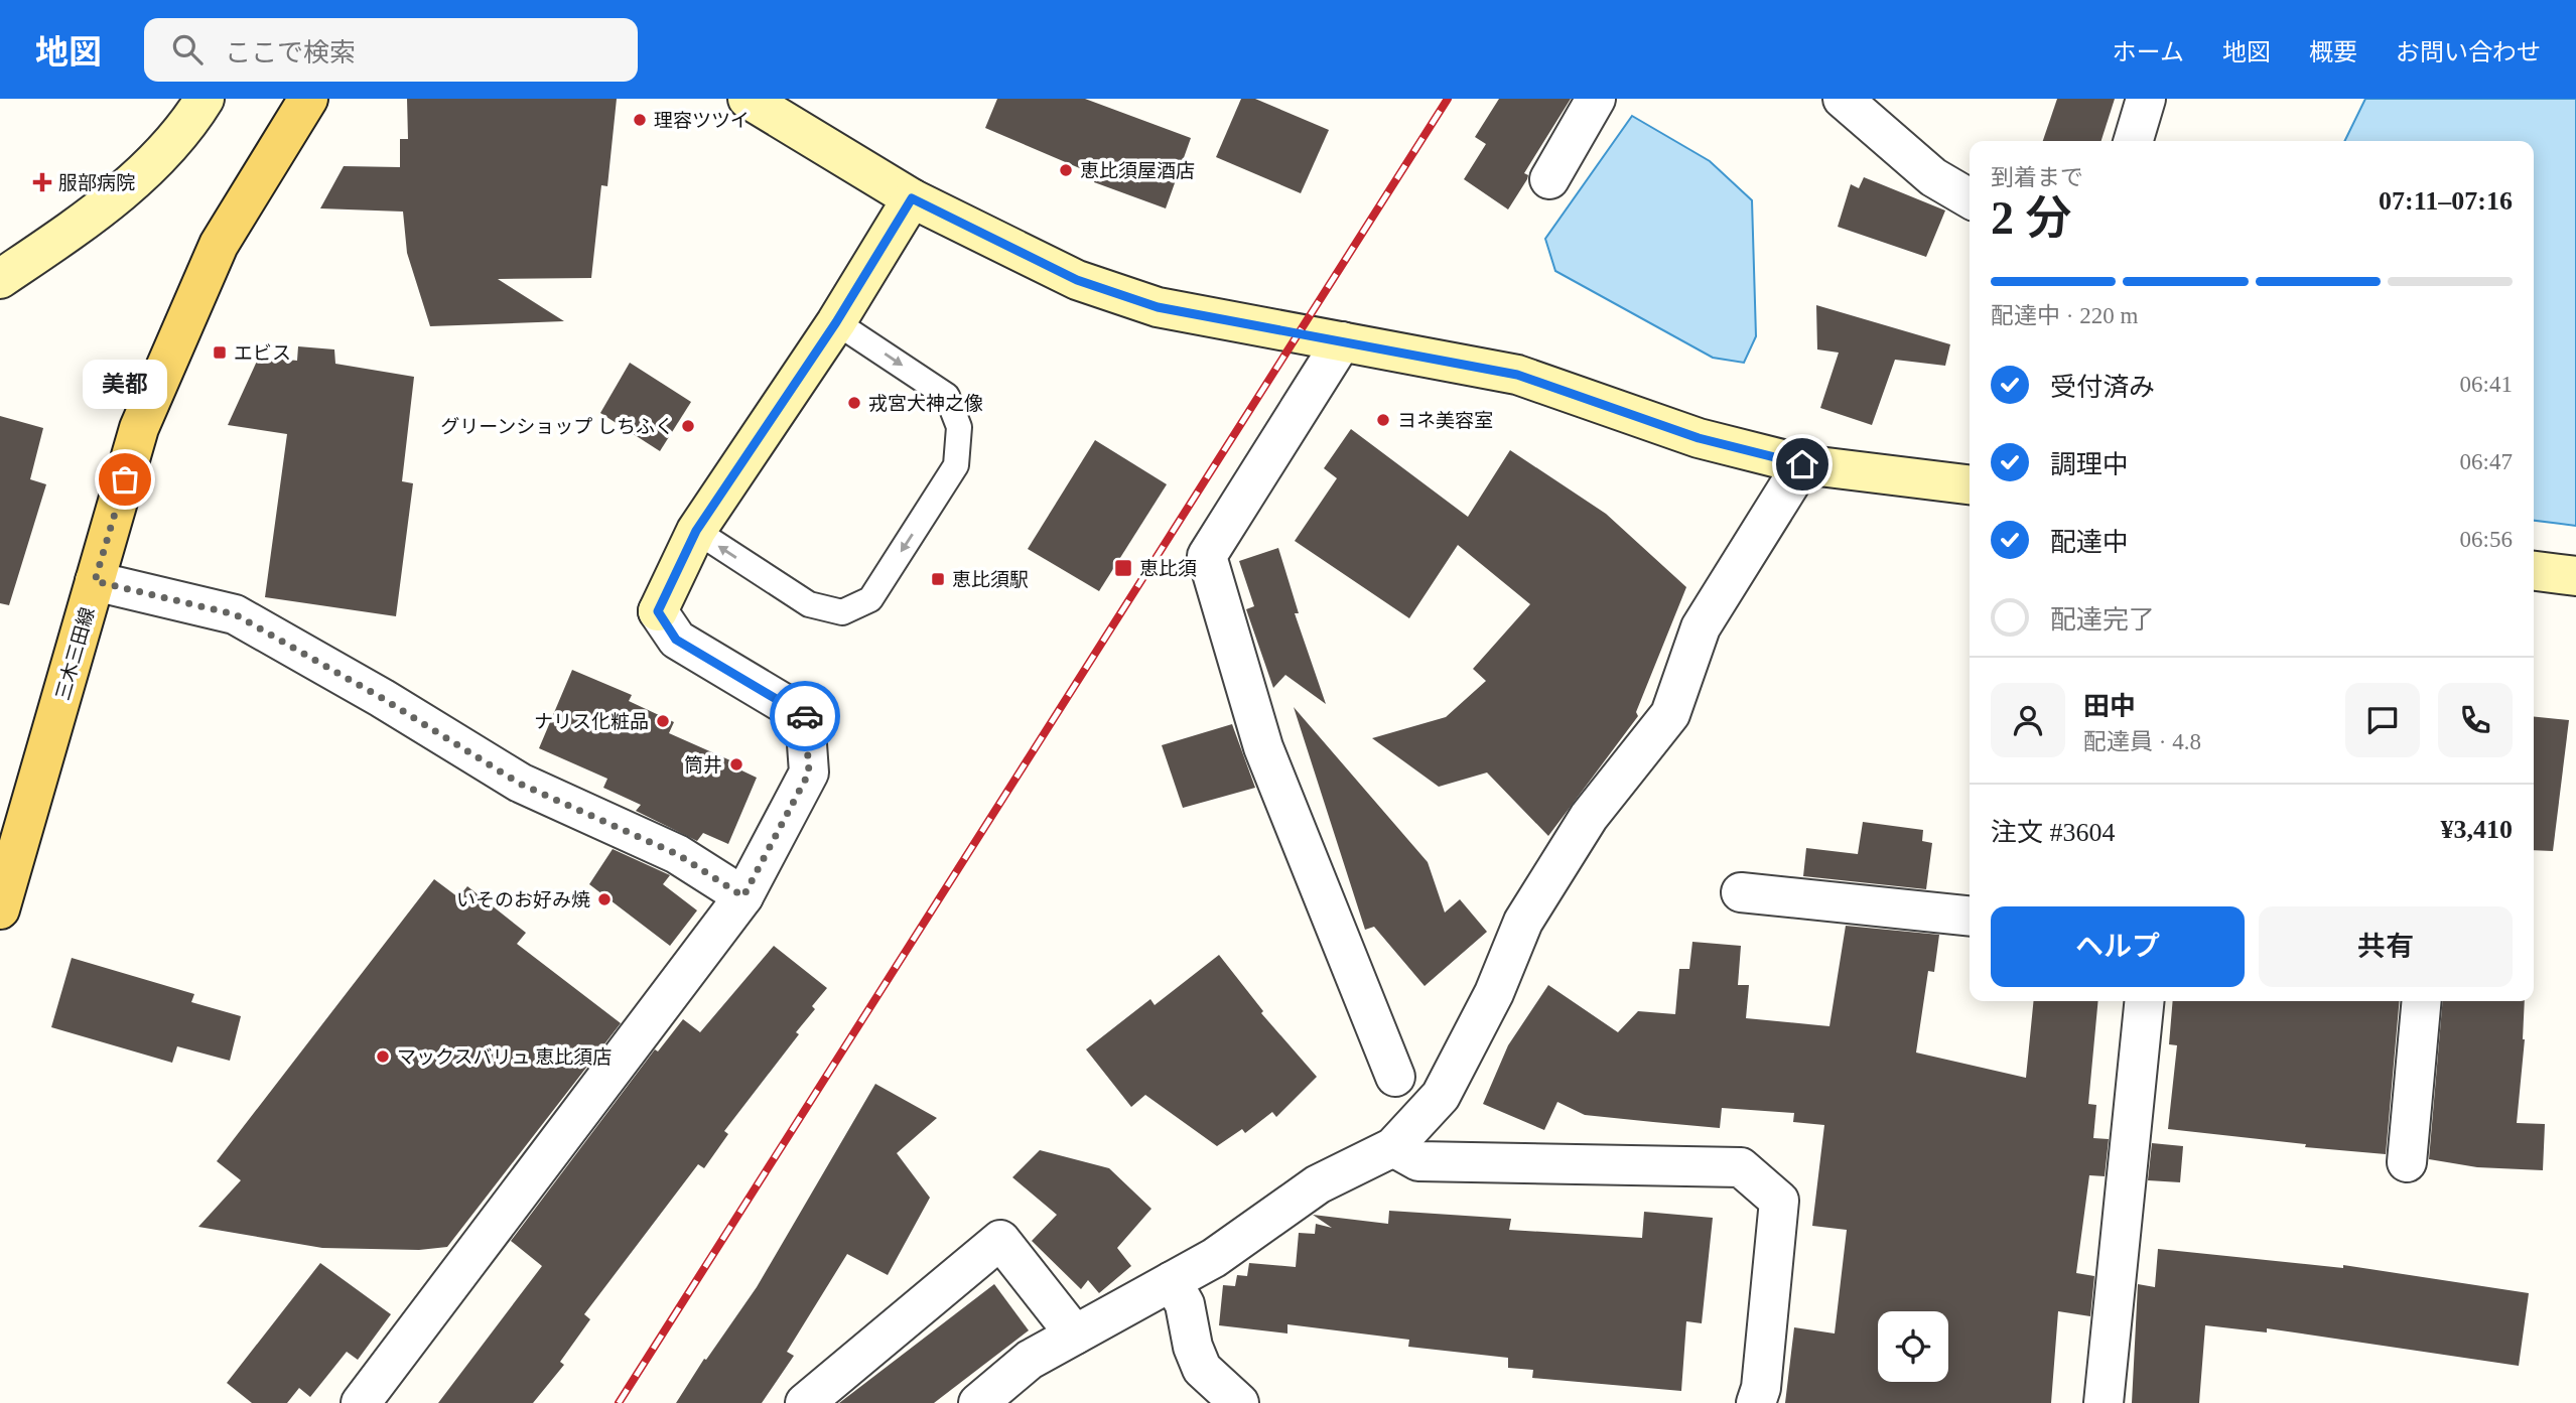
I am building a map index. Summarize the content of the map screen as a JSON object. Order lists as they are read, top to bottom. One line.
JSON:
{"streets":{"main road":["三木三田線"]},"places":{"other":["理容ツツイ","恵比須屋酒店","戎宮大神之像","ヨネ美容室","グリーンショップ しちふく","美都","ナリス化粧品","筒井","いそのお好み焼","マックスバリュ 恵比須店"],"health":["服部病院"],"transit":["エビス","恵比須","恵比須駅"]},"page":{"header":"地図","search":"ここで検索","nav":["ホーム","地図","概要","お問い合わせ"],"heading":["2 分","到着まで","07:11–07:16"],"panel":["田中","配達員 · 4.8","注文 #3604","¥3,410"],"bar":"配達中 · 220 m","list":[["受付済み","06:41"],["調理中","06:47"],["配達中","06:56"],"配達完了"],"bubble":"美都","buttons":["ヘルプ","共有"]}}
